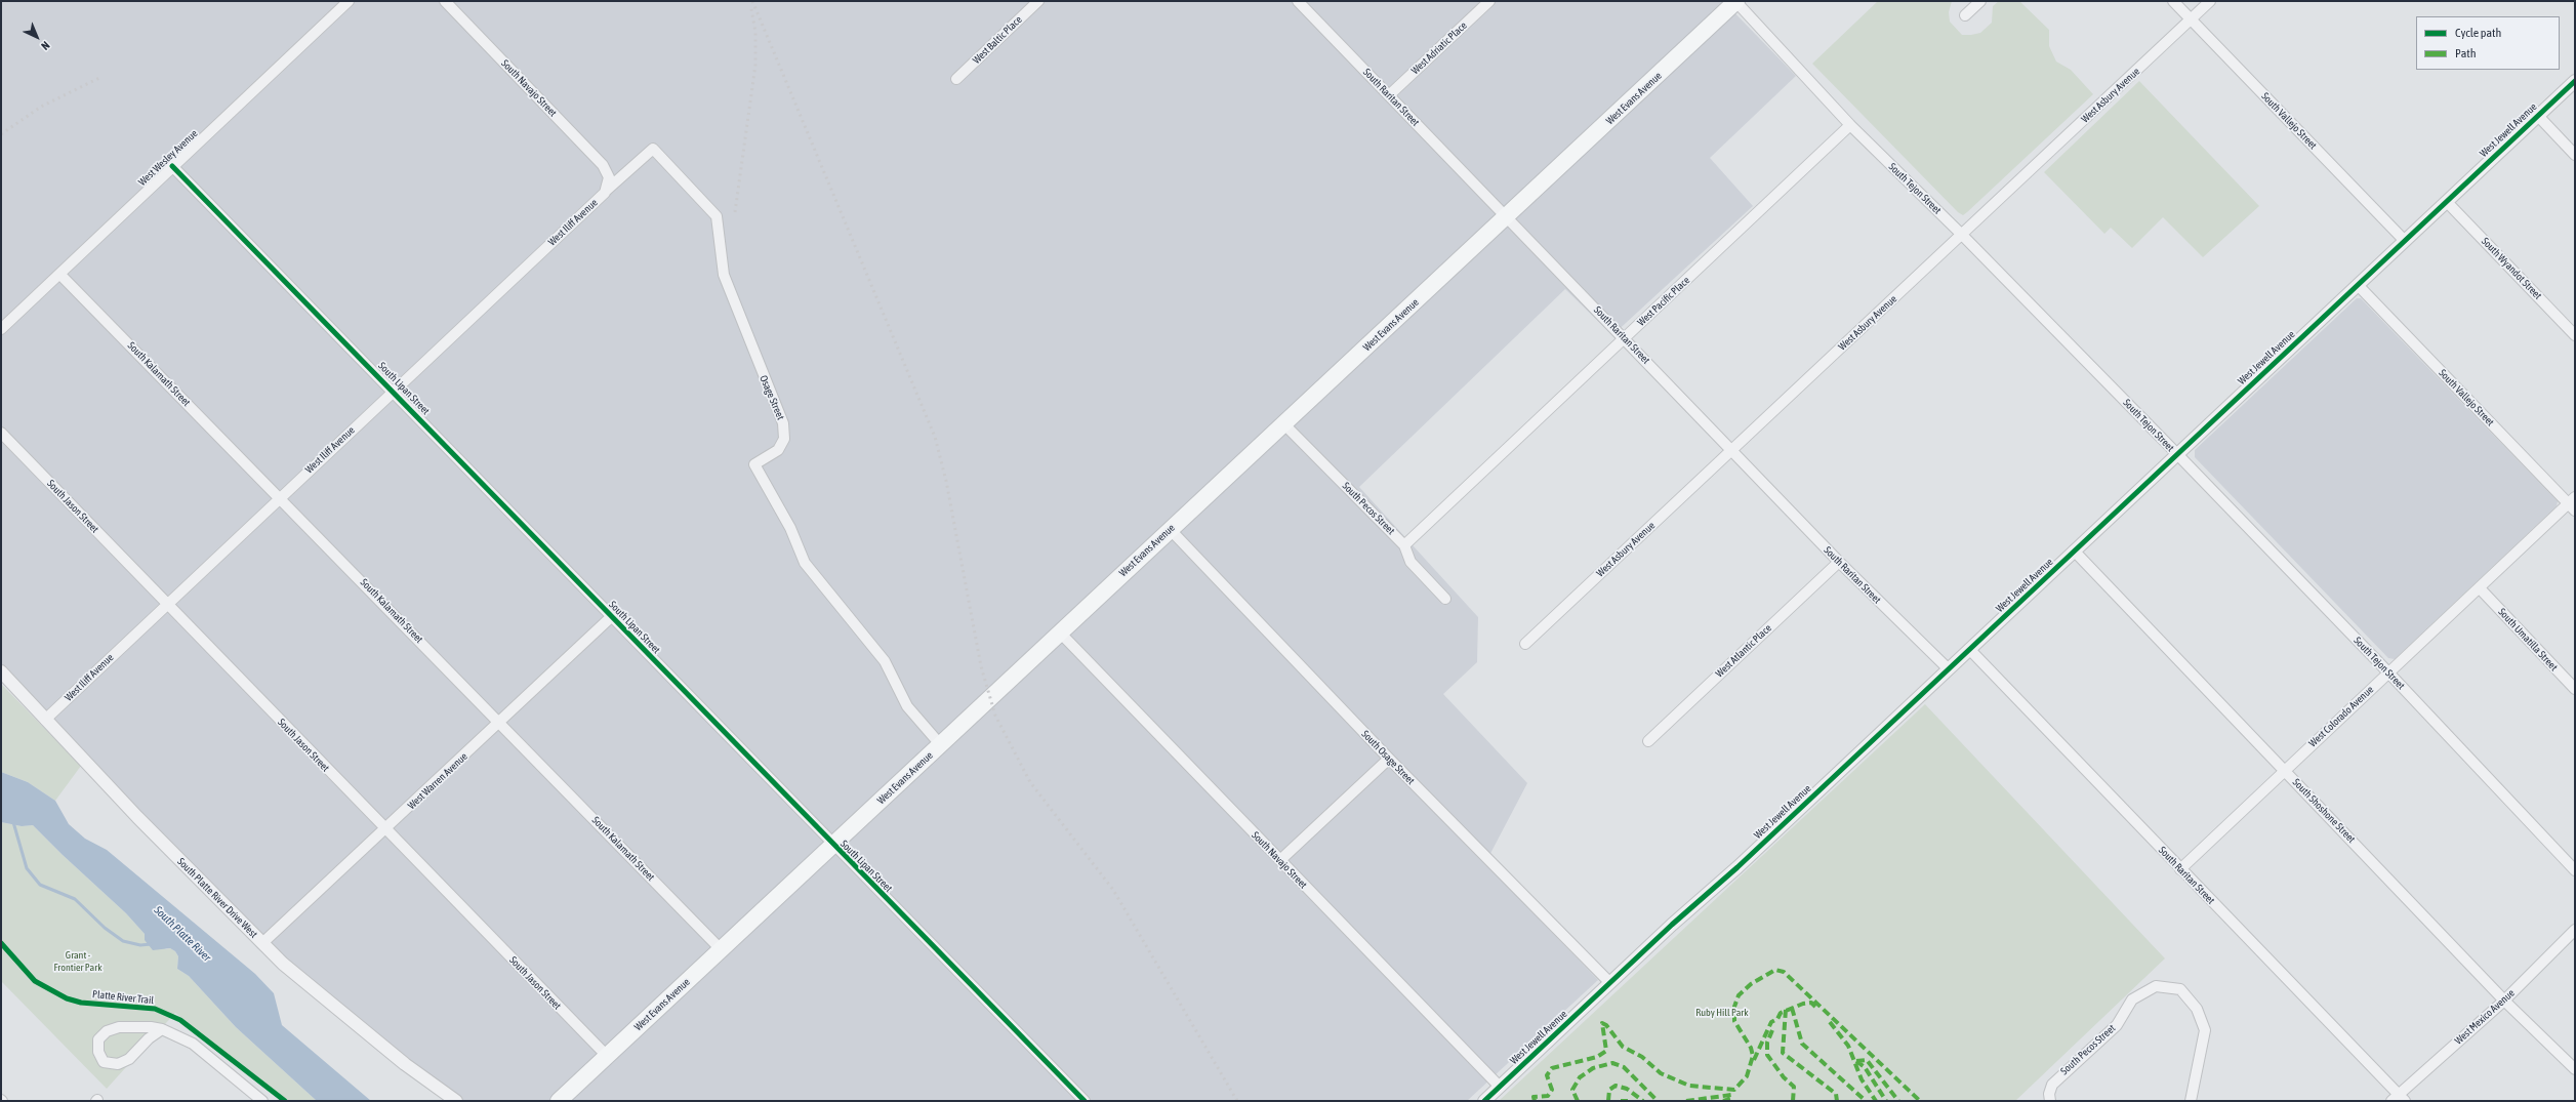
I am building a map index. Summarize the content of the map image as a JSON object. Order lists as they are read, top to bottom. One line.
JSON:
{"streets":{"main road":["West Evans Avenue"],"street":["West Baltic Place","West Adriatic Place","South Navajo Street","West Asbury Avenue","South Raritan Street","South Vallejo Street","West Jewell Avenue","West Wesley Avenue","South Tejon Street","West Iliff Avenue","South Wyandot Street","West Pacific Place","South Kalamath Street","South Lipan Street","Osage Street","South Jason Street","South Pecos Street","South Umatilla Street","West Atlantic Place","West Colorado Avenue","South Osage Street","West Warren Avenue","South Shoshone Street","South Platte River Drive West","West Mexico Avenue"],"cycle path":["Platte River Trail"]},"crossings":[["West Adriatic Place","South Raritan Street"],["South Navajo Street","West Evans Avenue"],["South Navajo Street","West Jewell Avenue"],["South Navajo Street","West Iliff Avenue"],["West Asbury Avenue","South Raritan Street"],["West Asbury Avenue","South Vallejo Street"],["West Asbury Avenue","South Tejon Street"],["South Raritan Street","West Evans Avenue"],["South Raritan Street","West Jewell Avenue"],["South Raritan Street","West Pacific Place"],["South Raritan Street","West Atlantic Place"],["South Raritan Street","West Colorado Avenue"],["South Raritan Street","West Mexico Avenue"],["West Evans Avenue","South Tejon Street"],["West Evans Avenue","South Kalamath Street"],["West Evans Avenue","South Lipan Street"],["West Evans Avenue","Osage Street"],["West Evans Avenue","South Jason Street"],["West Evans Avenue","South Pecos Street"],["West Evans Avenue","South Osage Street"],["South Vallejo Street","West Jewell Avenue"],["South Vallejo Street","West Colorado Avenue"],["West Jewell Avenue","South Tejon Street"],["West Jewell Avenue","South Wyandot Street"],["West Jewell Avenue","South Osage Street"],["West Jewell Avenue","South Shoshone Street"],["West Wesley Avenue","South Kalamath Street"],["West Wesley Avenue","South Lipan Street"],["South Tejon Street","West Pacific Place"],["South Tejon Street","West Colorado Avenue"],["West Iliff Avenue","South Kalamath Street"],["West Iliff Avenue","South Lipan Street"],["West Iliff Avenue","Osage Street"],["West Iliff Avenue","South Jason Street"],["West Iliff Avenue","South Platte River Drive West"],["West Pacific Place","South Pecos Street"],["South Kalamath Street","West Warren Avenue"],["South Lipan Street","West Warren Avenue"],["South Jason Street","West Warren Avenue"],["South Umatilla Street","West Colorado Avenue"],["West Colorado Avenue","South Shoshone Street"],["West Warren Avenue","South Platte River Drive West"],["South Shoshone Street","West Mexico Avenue"]],"water":["South Platte River"],"parks":["Grant - Frontier Park","Ruby Hill Park"],"legend":["Cycle path","Path"],"north":"bottom right"}
